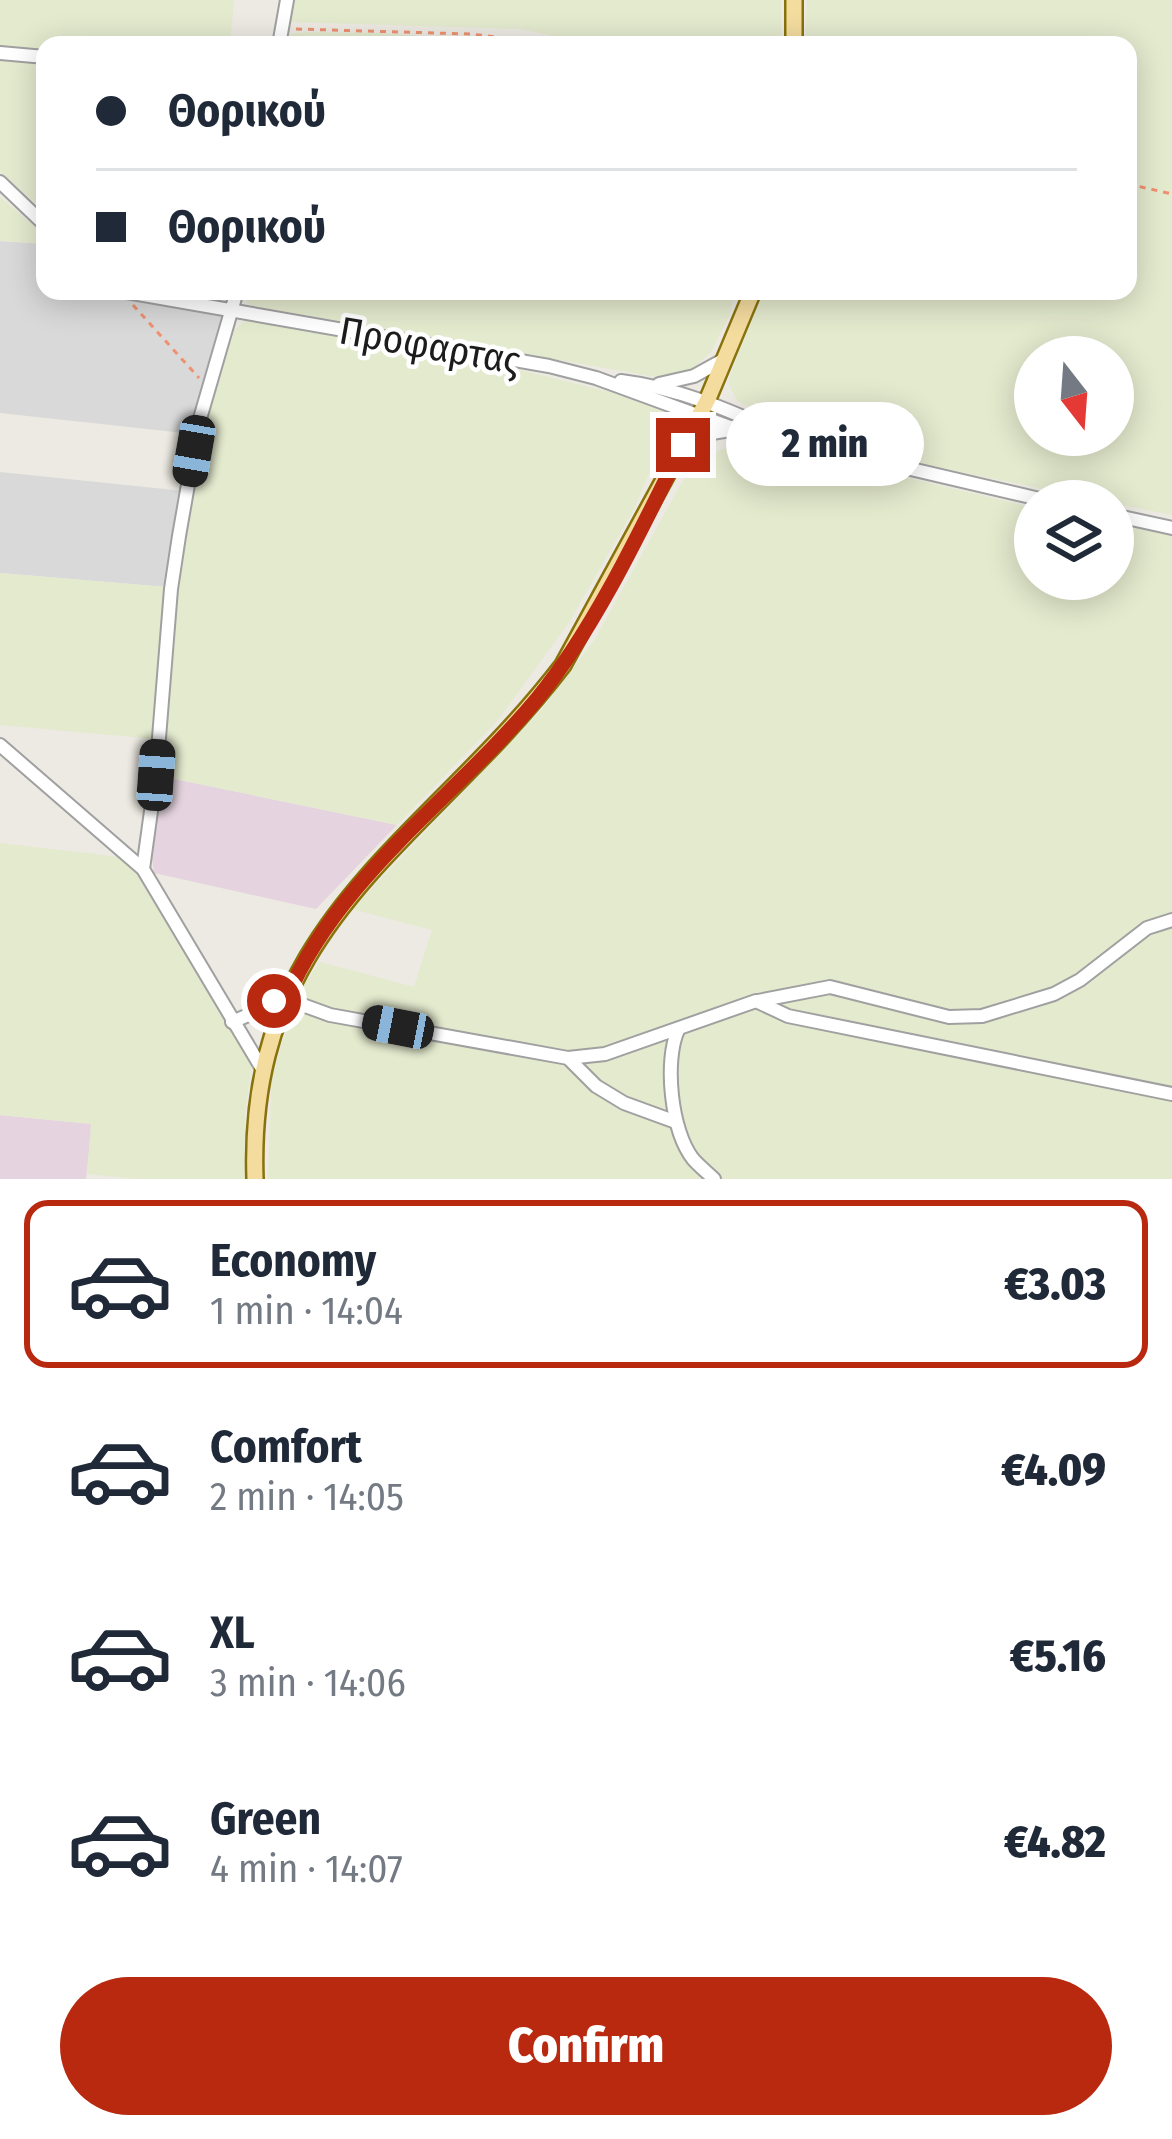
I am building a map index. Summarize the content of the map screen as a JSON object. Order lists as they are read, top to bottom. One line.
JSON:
{"streets":{"street":["Προφαρτας"]},"north":"bottom","page":{"banner":["Θορικού","Θορικού"],"bubble":"2 min","list":[{"name":"Economy","note":"1 min · 14:04","value":"€3.03"},{"name":"Comfort","note":"2 min · 14:05","value":"€4.09"},{"name":"XL","note":"3 min · 14:06","value":"€5.16"},{"name":"Green","note":"4 min · 14:07","value":"€4.82"}],"buttons":"Confirm"}}
